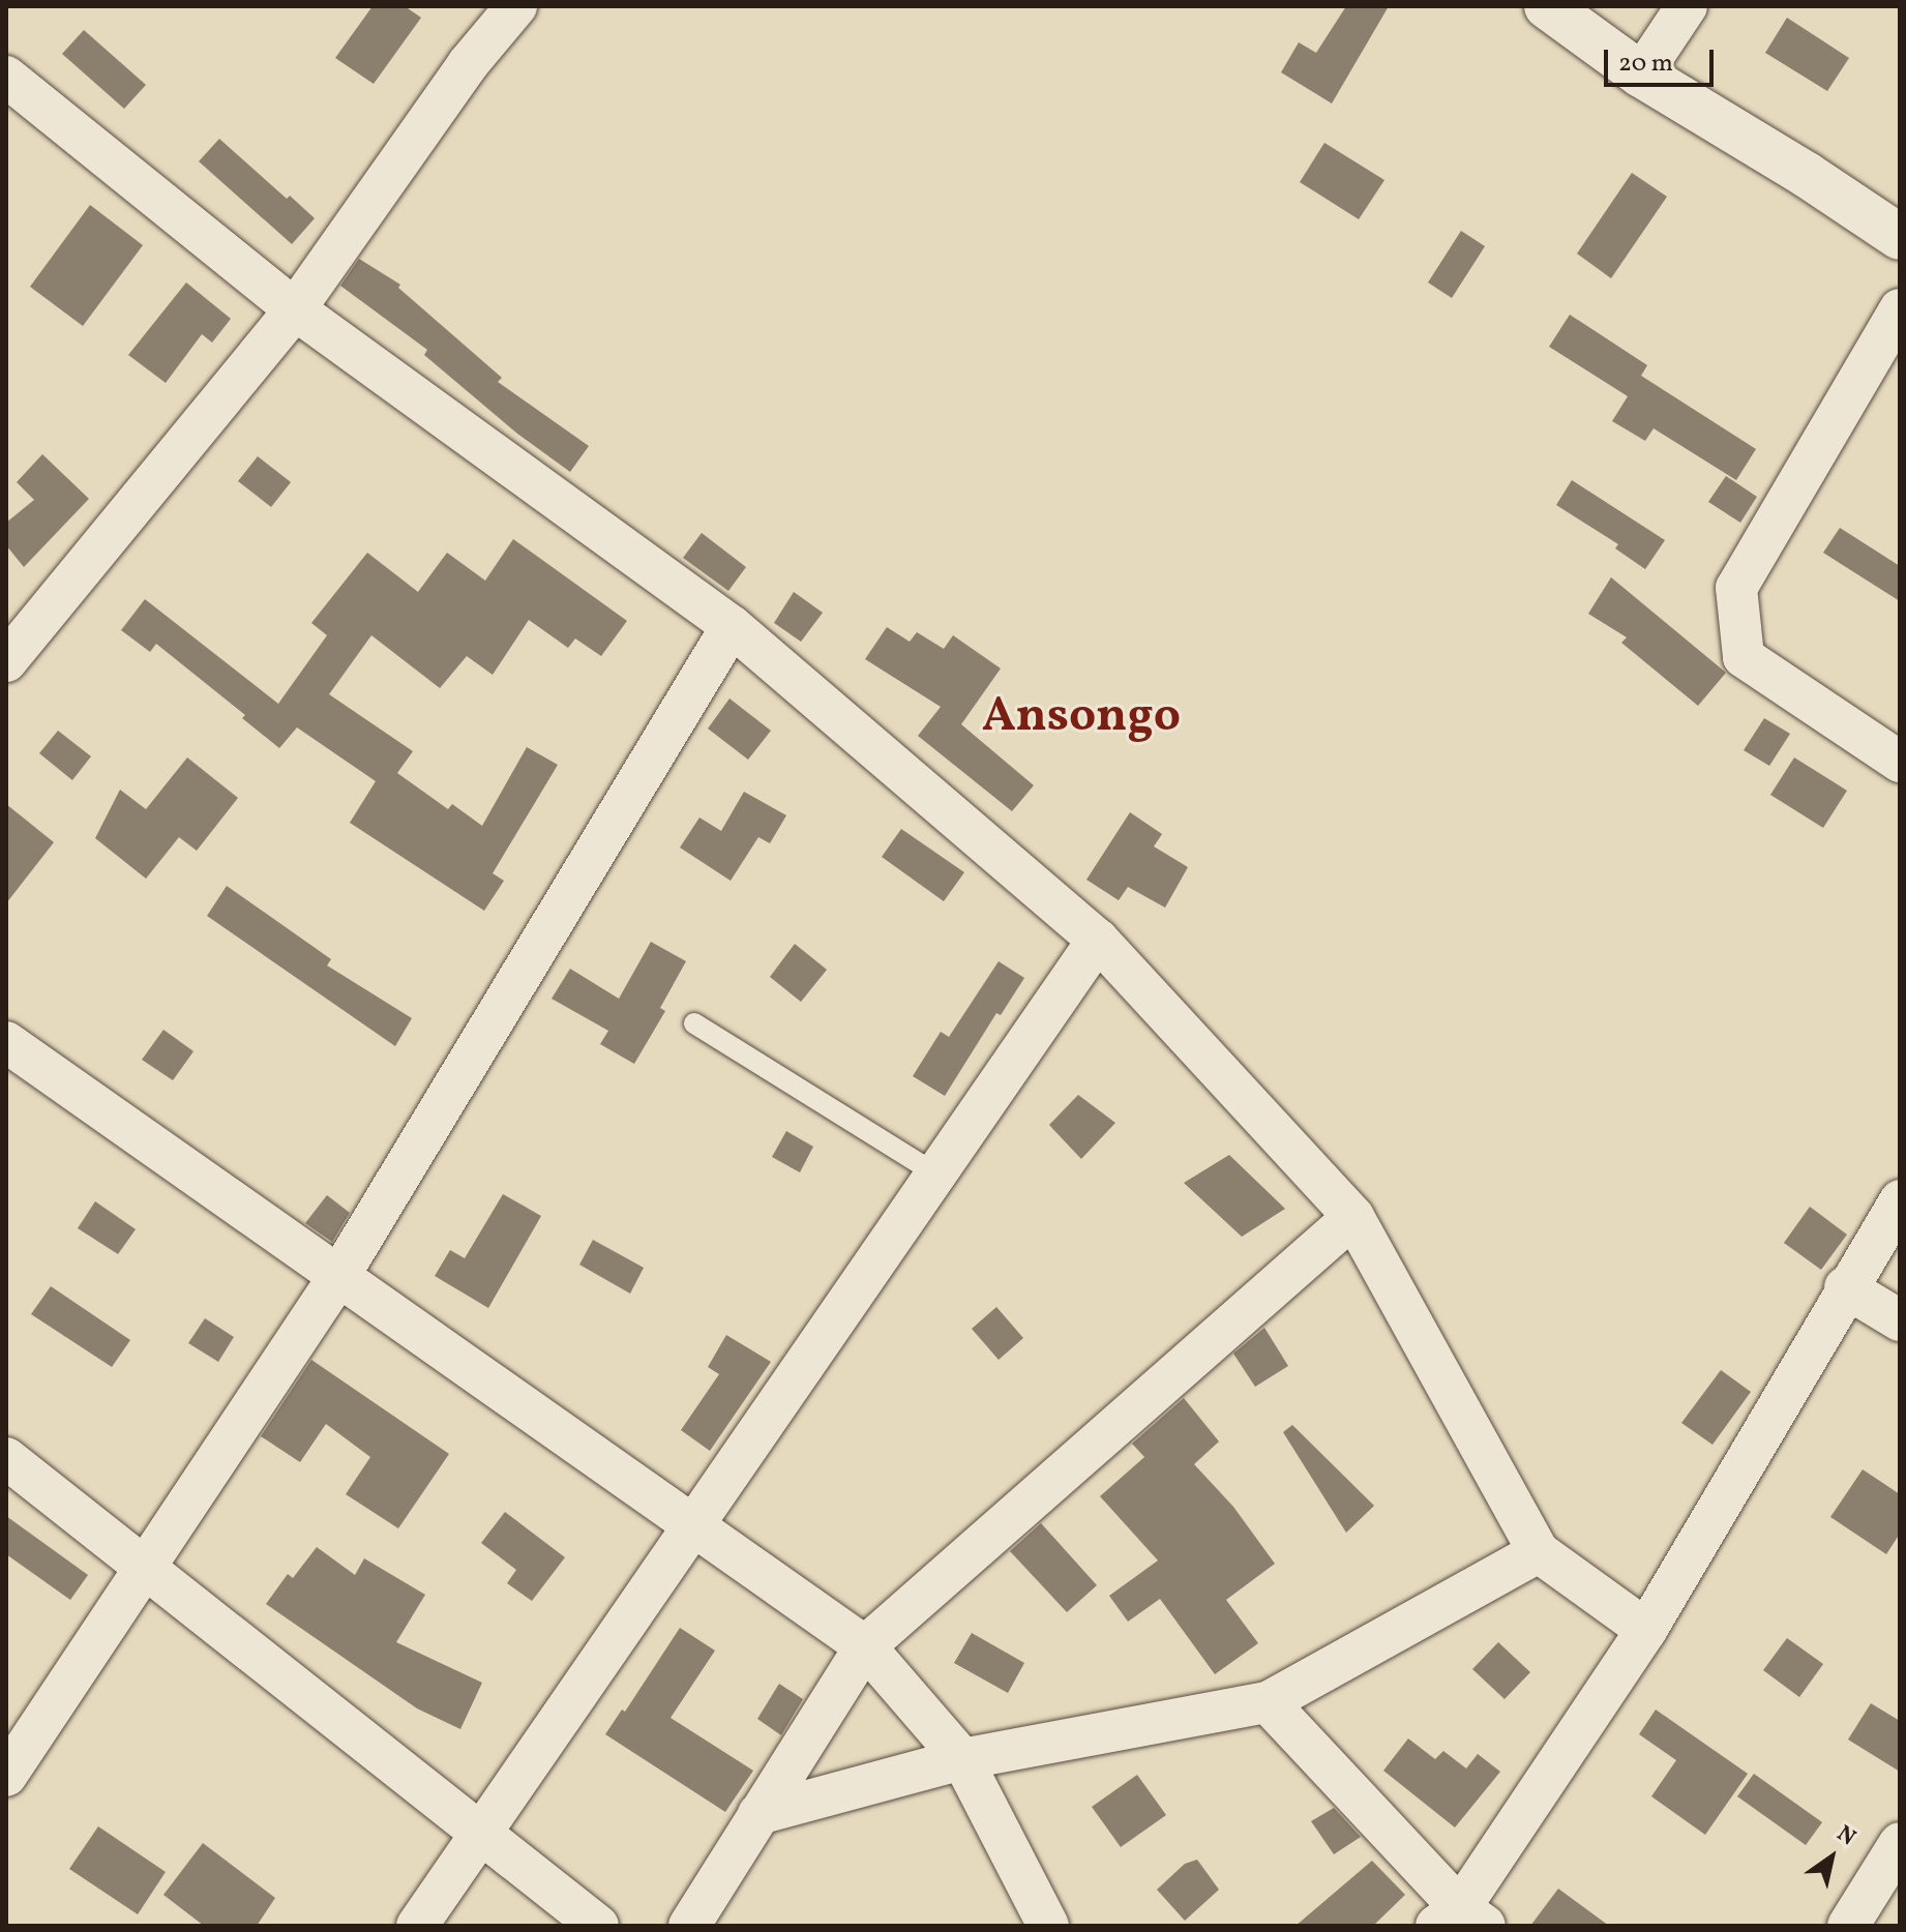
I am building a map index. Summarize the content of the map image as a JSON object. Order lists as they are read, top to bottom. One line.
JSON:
{"districts":["Ansongo"],"scale_bar":"20 m","north":"top right"}
